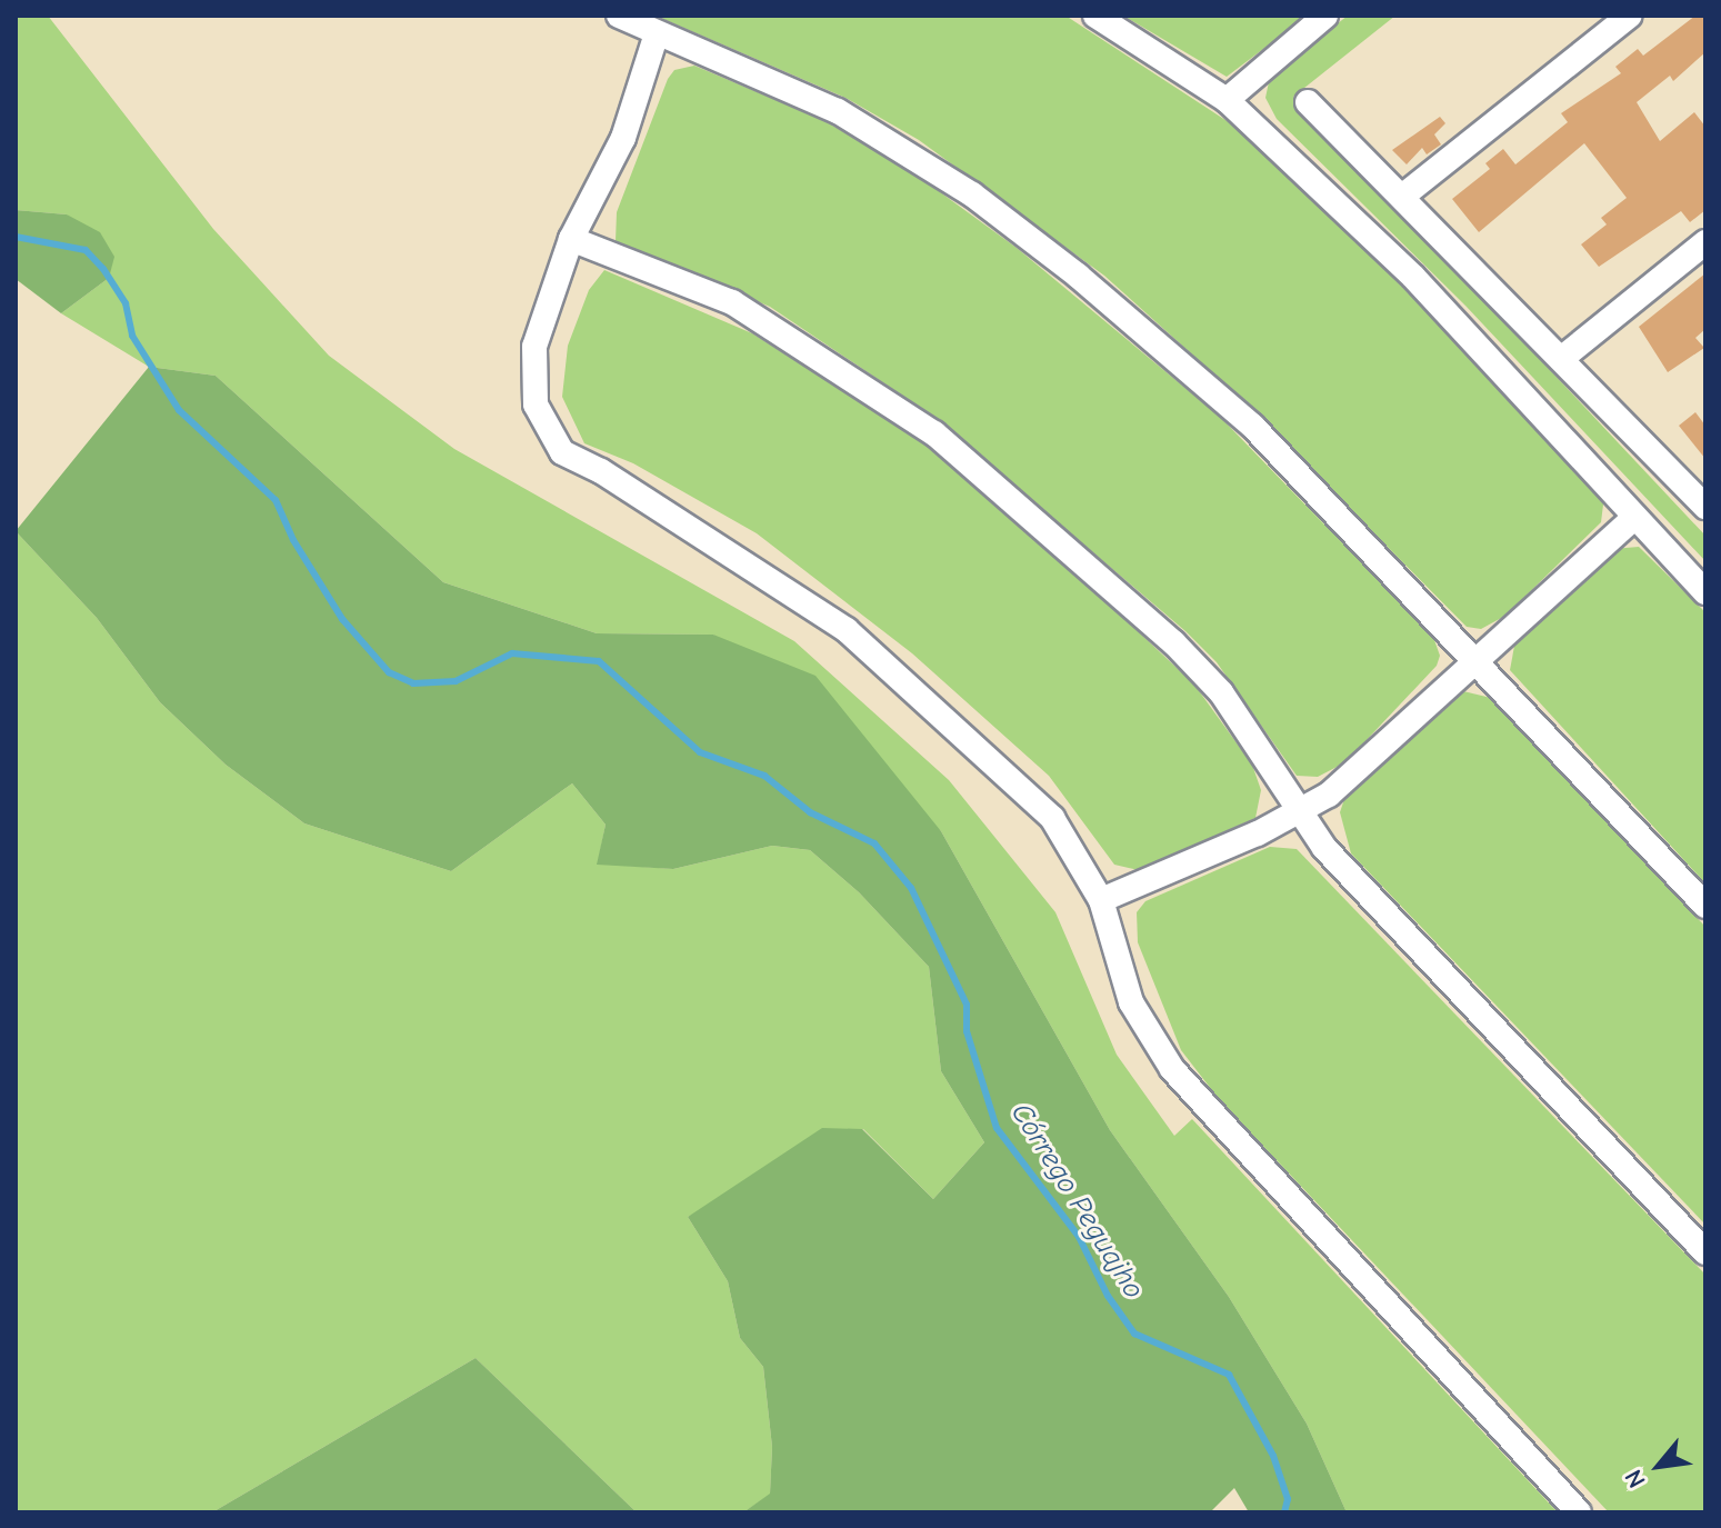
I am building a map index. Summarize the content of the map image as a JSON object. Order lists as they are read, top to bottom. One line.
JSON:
{"water":["Córrego Peguajho"],"north":"bottom left"}
